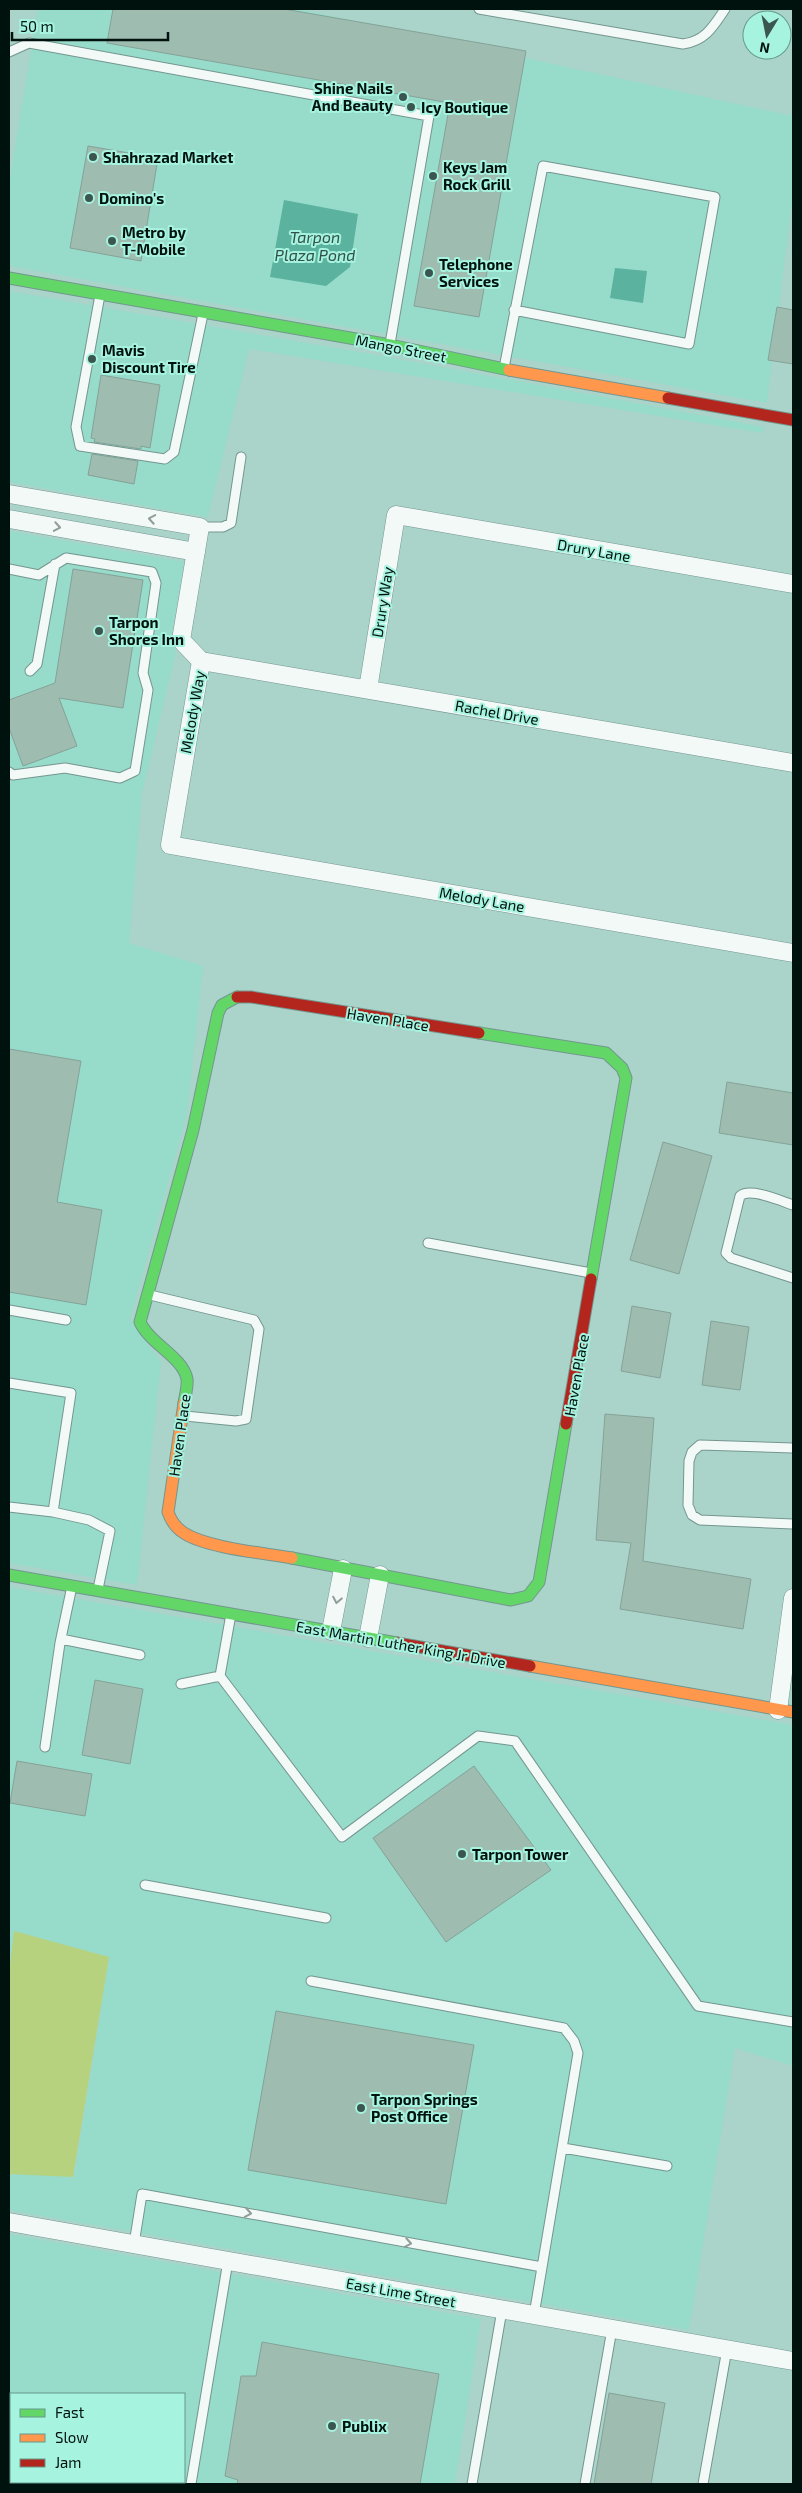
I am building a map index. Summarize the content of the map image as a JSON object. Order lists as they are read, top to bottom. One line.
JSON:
{"streets":{"street":["Mango Street","Drury Lane","Drury Way","Melody Way","Rachel Drive","Melody Lane","Haven Place","East Martin Luther King Jr Drive","East Lime Street"]},"crossings":[["Drury Lane","Drury Way"],["Drury Way","Rachel Drive"],["Melody Way","Rachel Drive"],["Melody Way","Melody Lane"]],"water":["Tarpon Plaza Pond"],"places":["Shine Nails And Beauty","Icy Boutique","Shahrazad Market","Keys Jam Rock Grill","Domino's","Metro by T-Mobile","Telephone Services","Mavis Discount Tire","Tarpon Shores Inn","Tarpon Tower","Tarpon Springs Post Office","Publix"],"legend":["Fast","Slow","Jam"],"scale_bar":"50 m","north":"bottom"}
